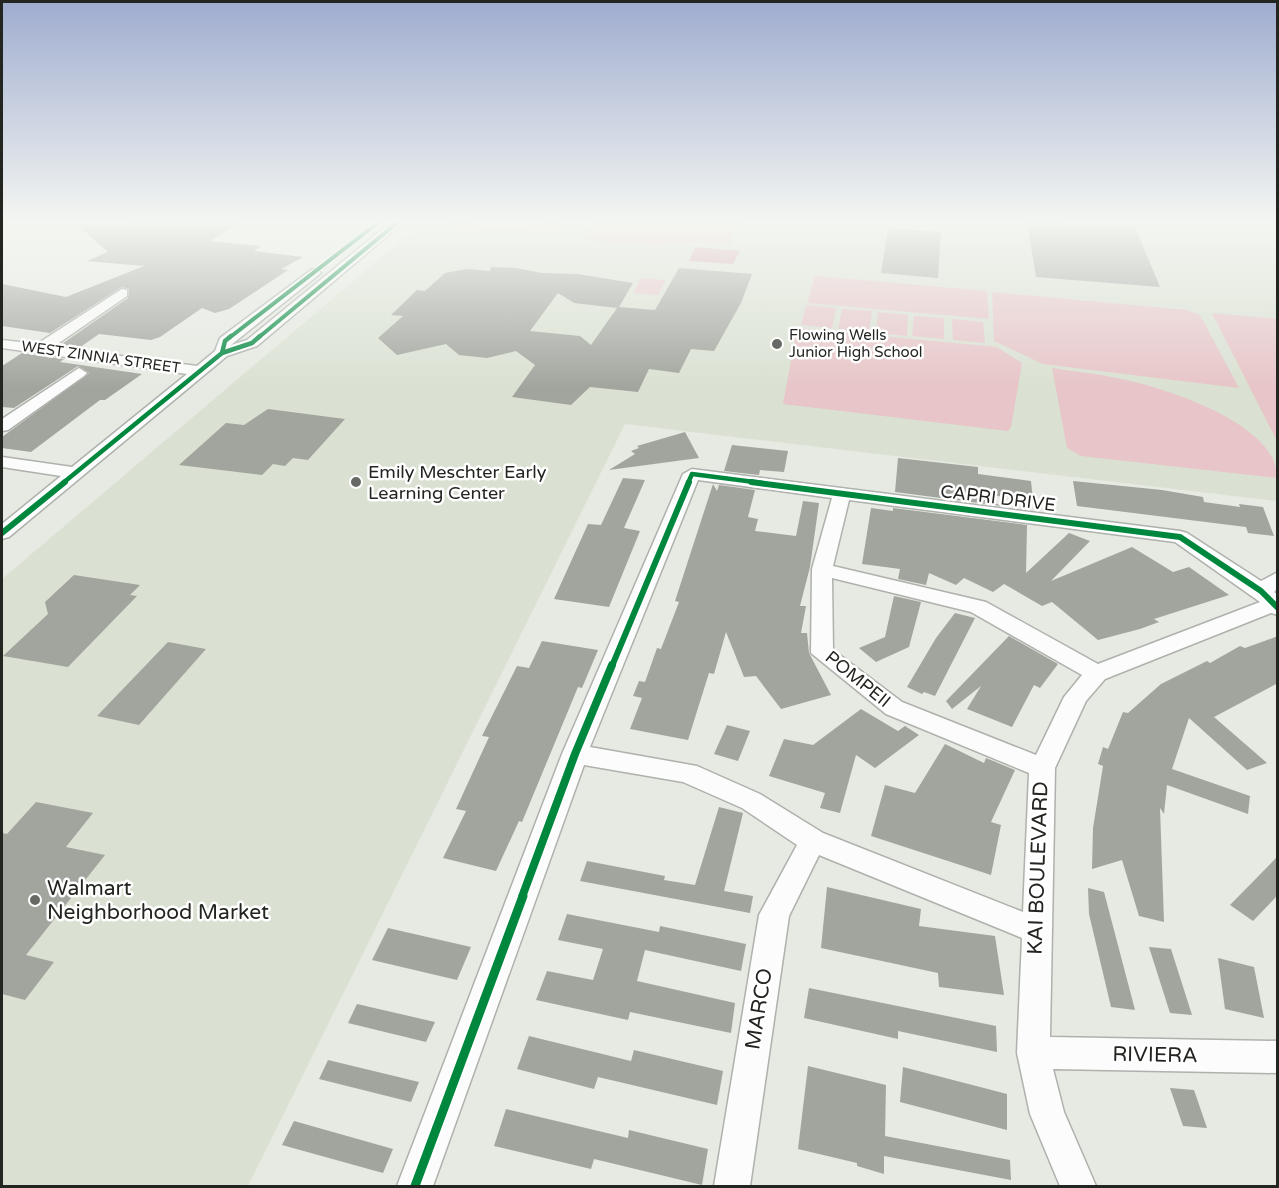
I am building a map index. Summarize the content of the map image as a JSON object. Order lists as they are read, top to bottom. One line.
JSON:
{"streets":{"street":["WEST ZINNIA STREET","CAPRI DRIVE","POMPEII","KAI BOULEVARD","MARCO","RIVIERA"]},"crossings":[["CAPRI DRIVE","POMPEII"],["CAPRI DRIVE","KAI BOULEVARD"],["POMPEII","KAI BOULEVARD"],["KAI BOULEVARD","RIVIERA"]],"places":["Flowing Wells Junior High School","Emily Meschter Early Learning Center","Walmart Neighborhood Market"]}
